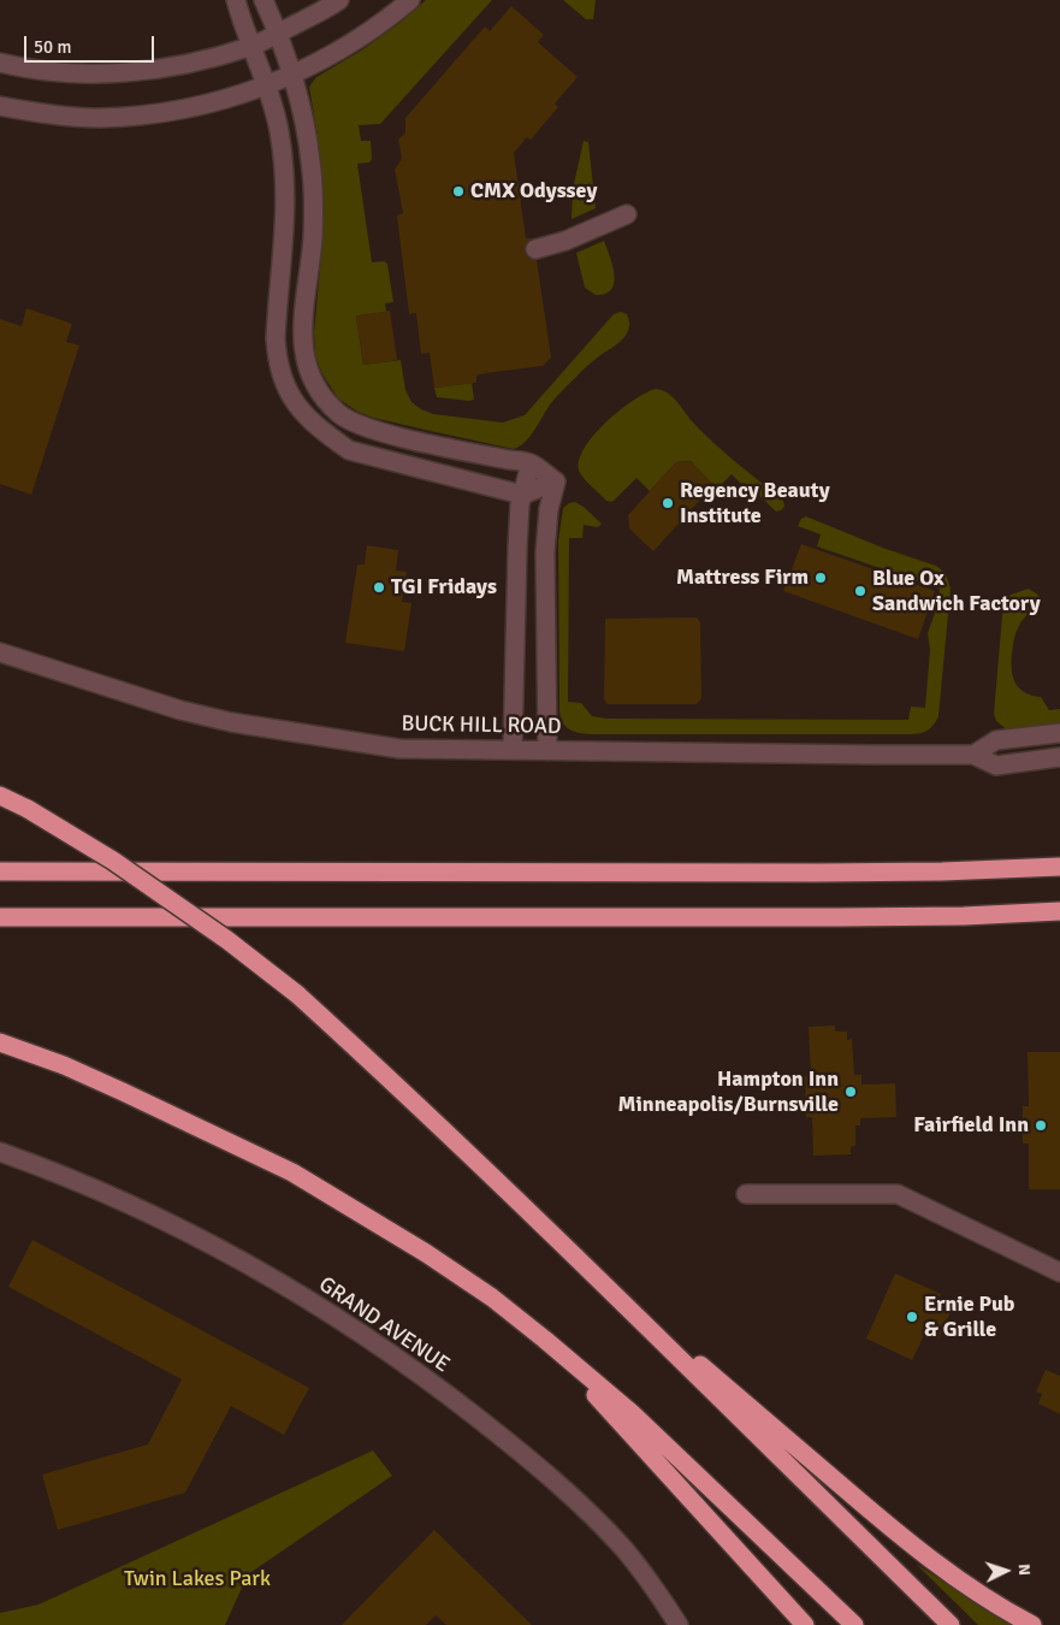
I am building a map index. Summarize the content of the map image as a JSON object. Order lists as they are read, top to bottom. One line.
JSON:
{"streets":{"street":["BUCK HILL ROAD","GRAND AVENUE"]},"parks":["Twin Lakes Park"],"places":["CMX Odyssey","Regency Beauty Institute","Mattress Firm","TGI Fridays","Blue Ox Sandwich Factory","Hampton Inn Minneapolis/Burnsville","Fairfield Inn","Ernie Pub & Grille"],"scale_bar":"50 m","north":"right"}
